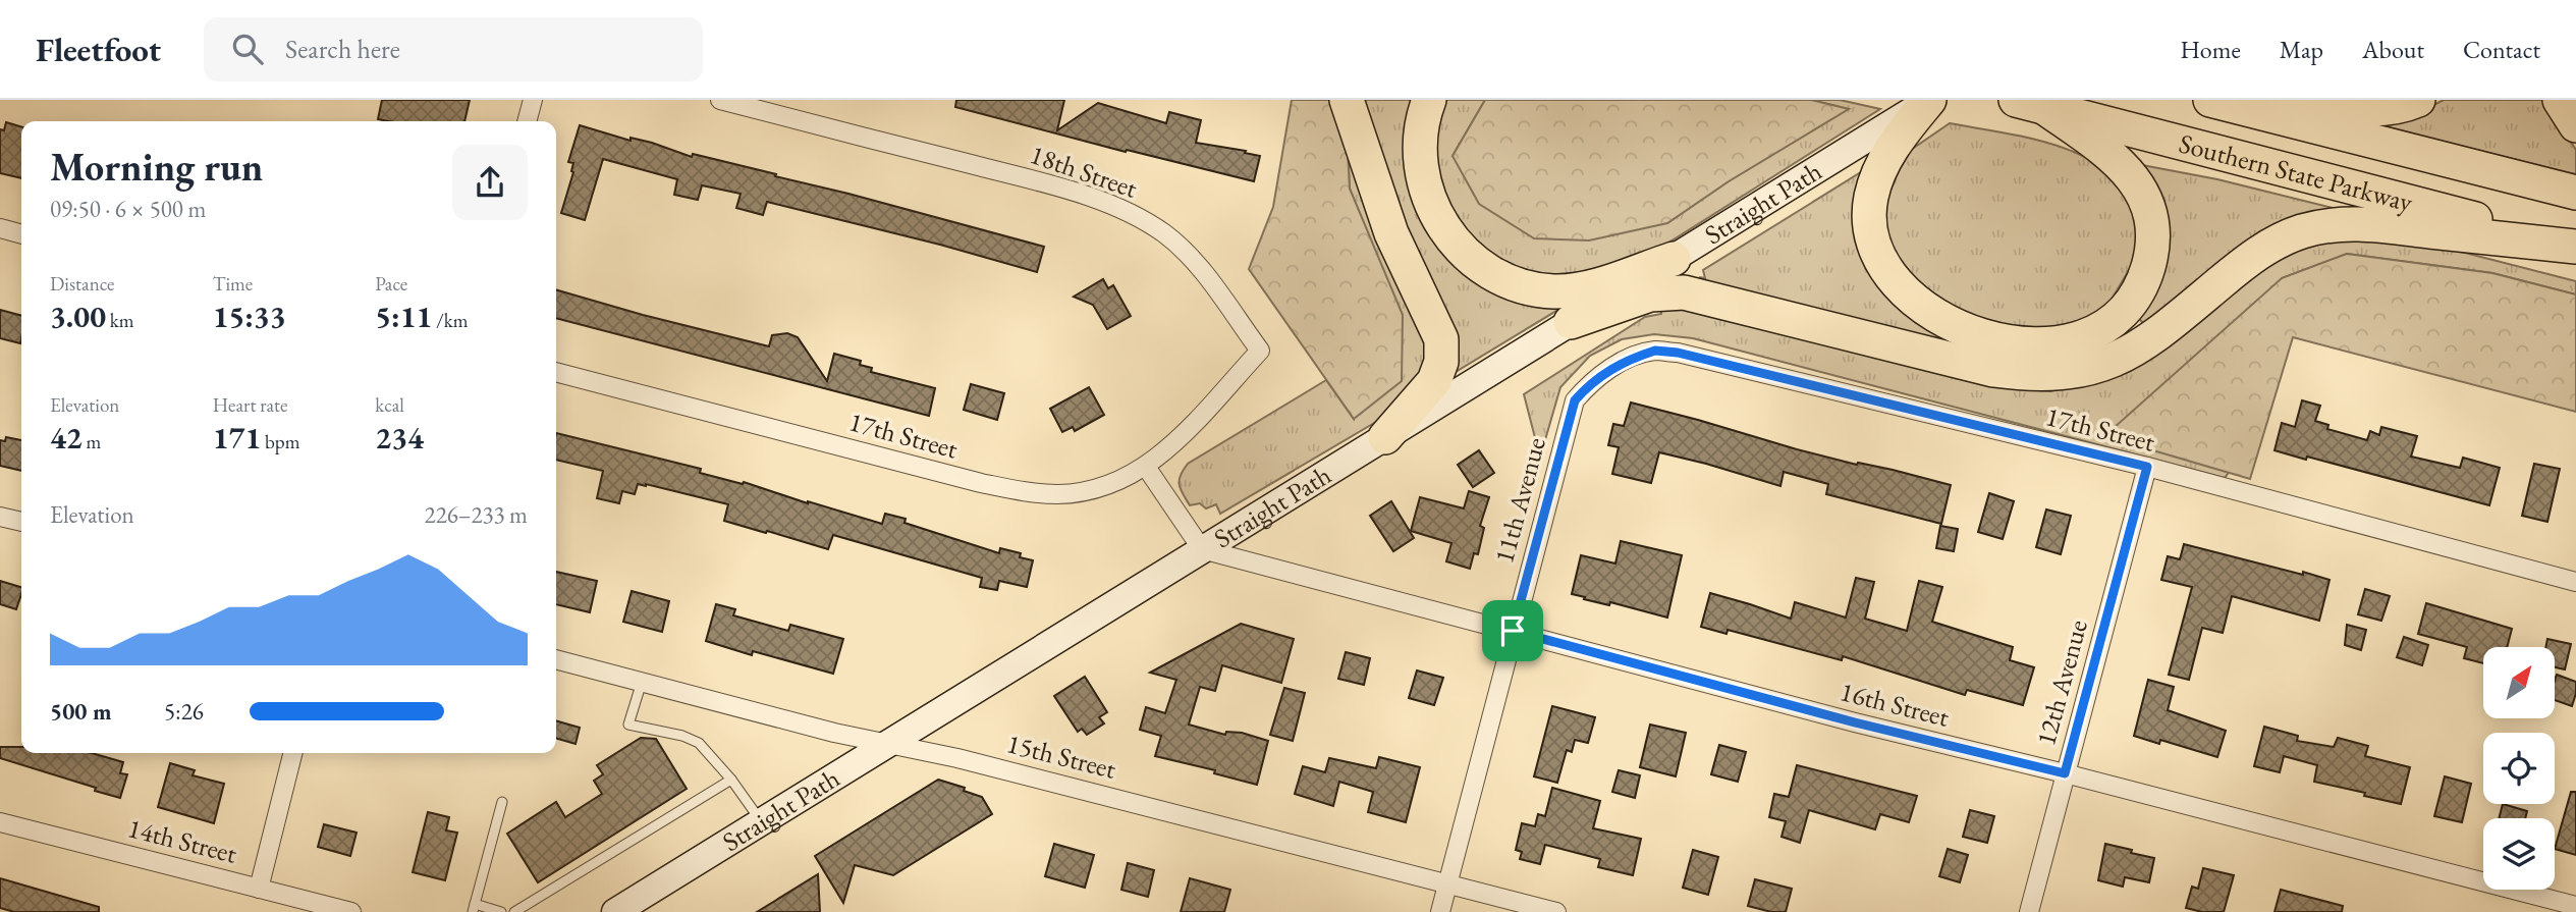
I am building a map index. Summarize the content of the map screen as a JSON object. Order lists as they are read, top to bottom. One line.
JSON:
{"streets":{"highway":["Southern State Parkway"],"main road":["Straight Path"],"street":["18th Street","17th Street","11th Avenue","12th Avenue","16th Street","15th Street","14th Street"]},"crossings":[["18th Street","17th Street"],["Straight Path","16th Street"],["Straight Path","15th Street"],["17th Street","11th Avenue"],["17th Street","12th Avenue"],["11th Avenue","16th Street"],["11th Avenue","15th Street"],["12th Avenue","16th Street"]],"north":"top right","page":{"header":"Fleetfoot","search":"Search here","nav":["Home","Map","About","Contact"],"heading":["Morning run","09:50 · 6 × 500 m"],"stats":[["Distance","3.00 km"],["Time","15:33"],["Pace","5:11 /km"],["Elevation","42 m"],["Heart rate","171 bpm"],["kcal","234"]],"chart":["Elevation","226–233 m"],"list":[{"name":"500 m","note":"5:26"}]}}
